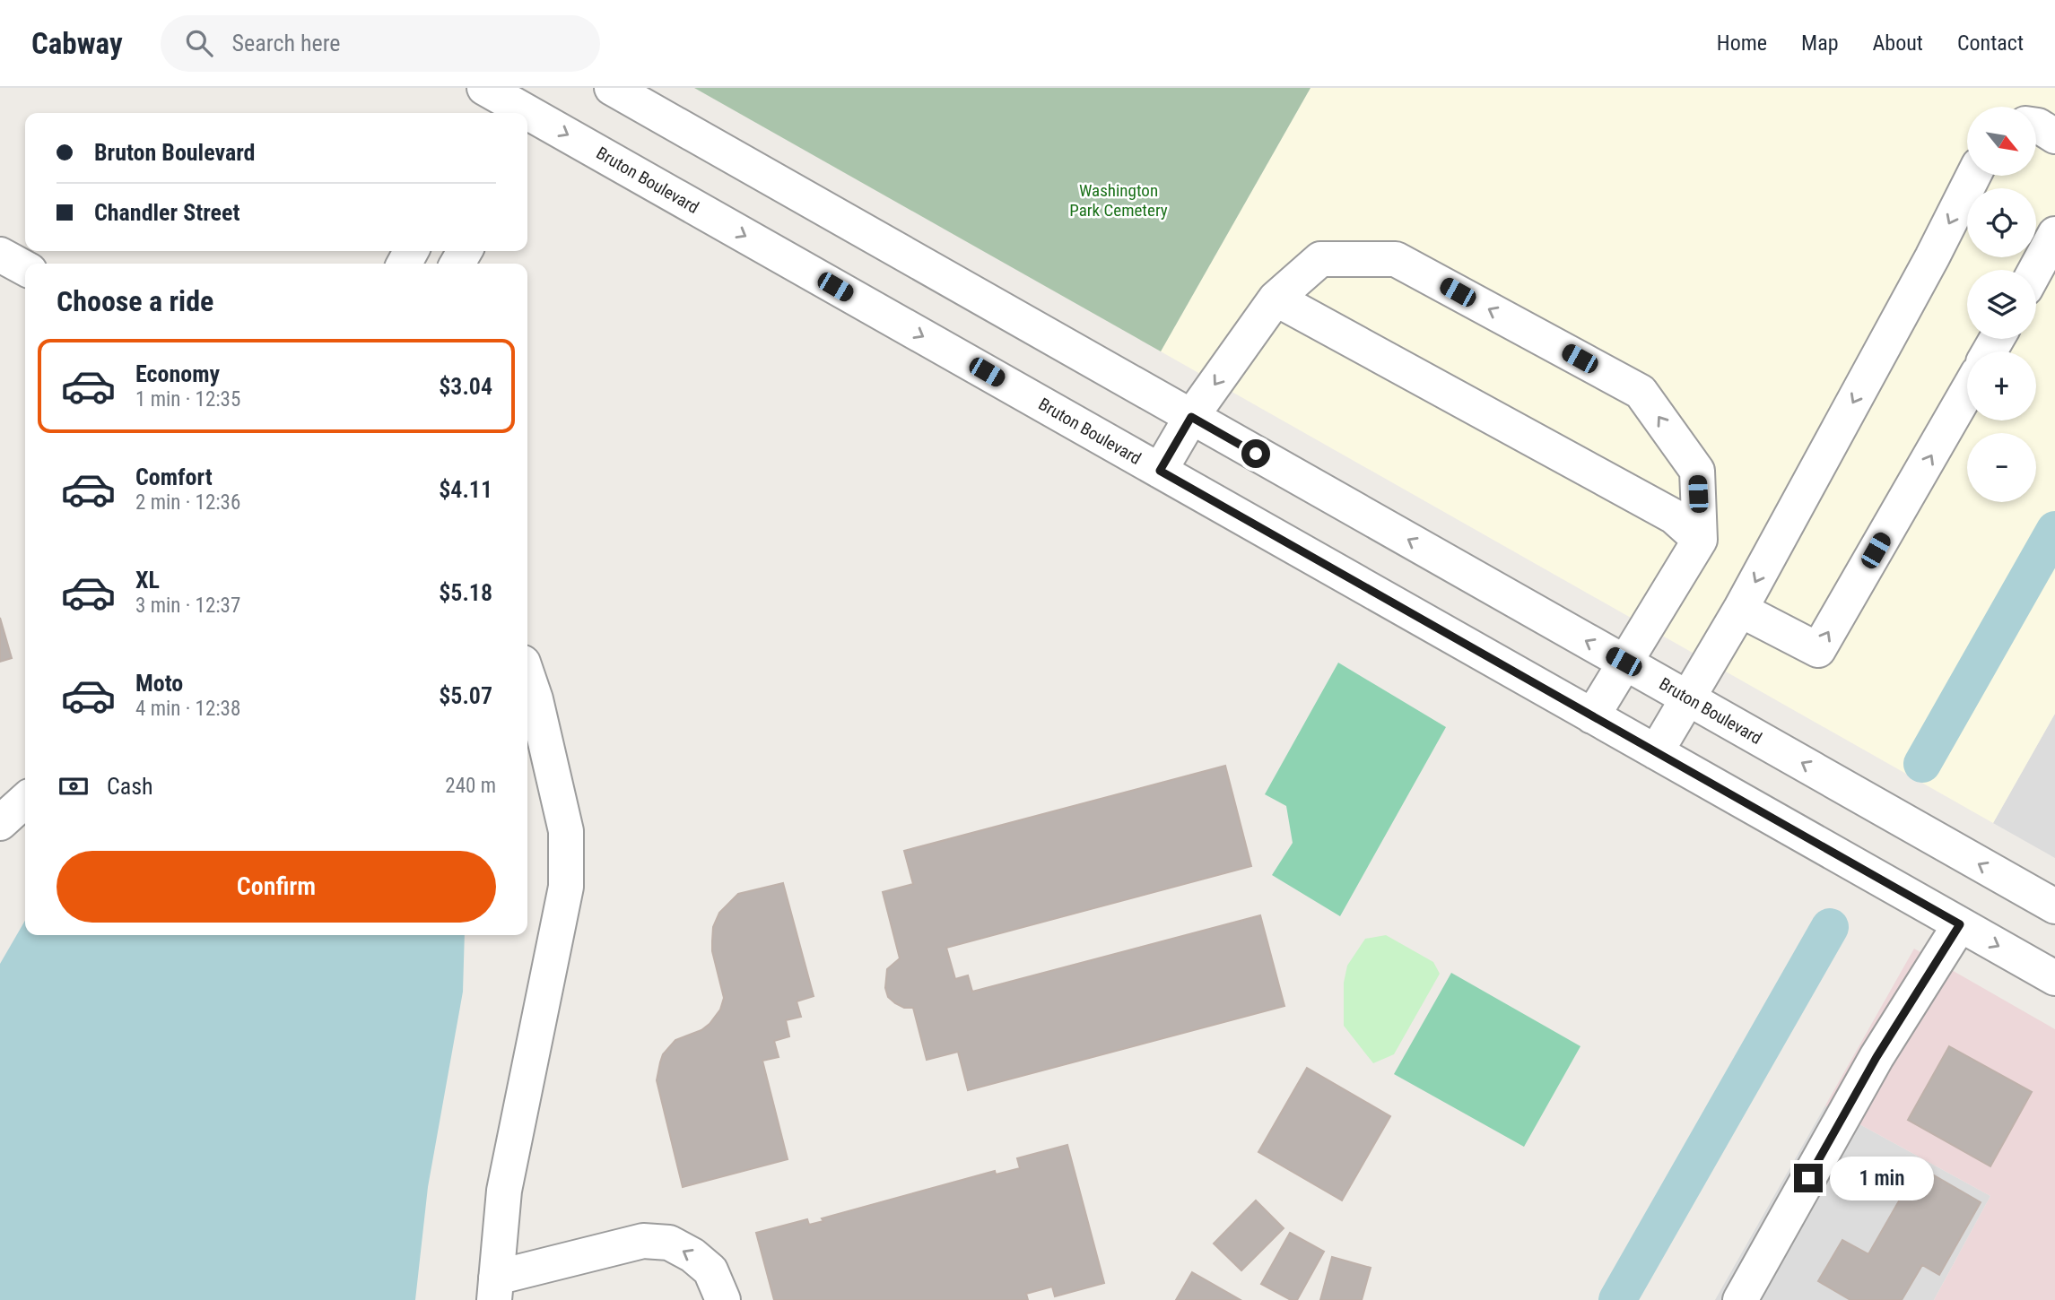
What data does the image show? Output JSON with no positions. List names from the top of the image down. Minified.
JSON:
{"streets":{"street":["Bruton Boulevard"]},"parks":["Washington Park Cemetery"],"north":"bottom right","page":{"header":"Cabway","search":"Search here","nav":["Home","Map","About","Contact"],"map_buttons":["+","−"],"banner":["Bruton Boulevard","Chandler Street"],"heading":"Choose a ride","list":[{"name":"Economy","note":"1 min · 12:35","value":"$3.04"},{"name":"Comfort","note":"2 min · 12:36","value":"$4.11"},{"name":"XL","note":"3 min · 12:37","value":"$5.18"},{"name":"Moto","note":"4 min · 12:38","value":"$5.07"}],"pay":["Cash","240 m"],"buttons":"Confirm","bubble":"1 min"}}
